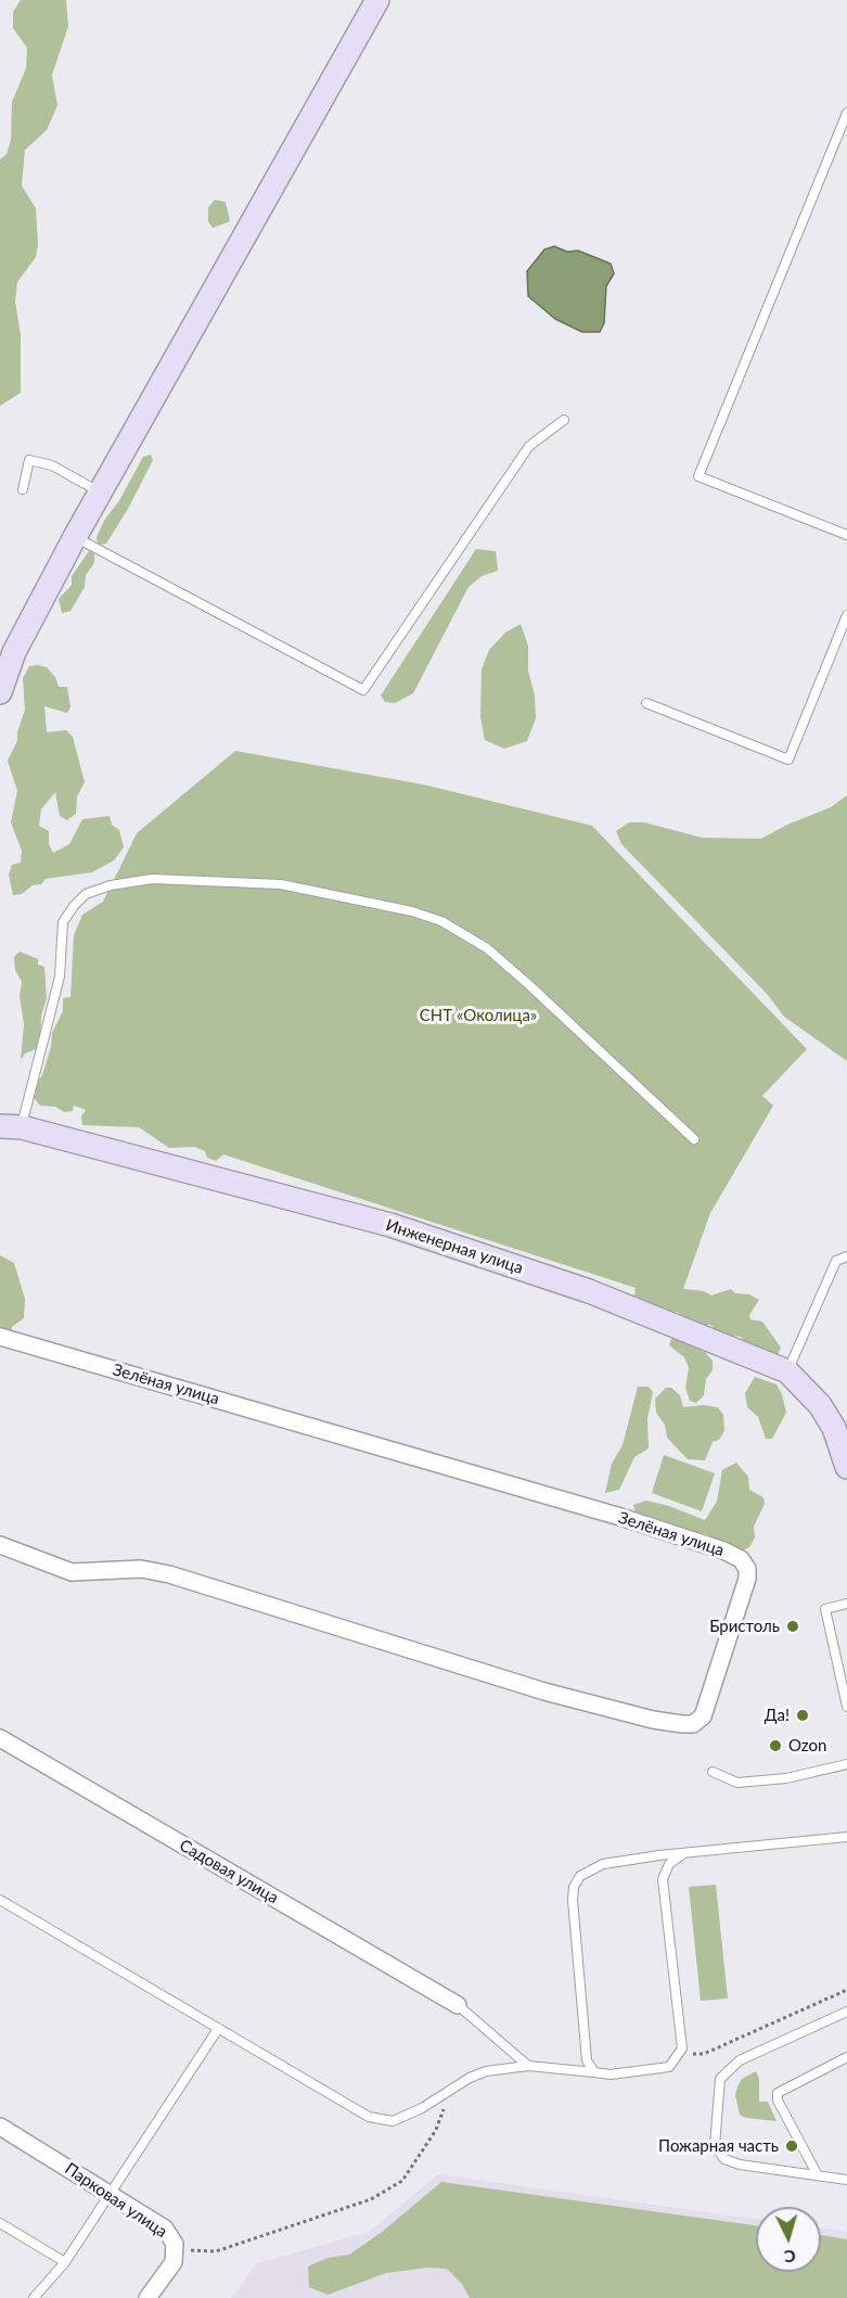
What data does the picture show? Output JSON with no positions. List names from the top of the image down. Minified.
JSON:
{"streets":{"street":["Инженерная улица","Зелёная улица","Садовая улица","Парковая улица"]},"parks":["СНТ «Околица»"],"places":["Бристоль","Да!","Ozon","Пожарная часть"],"north":"bottom"}
